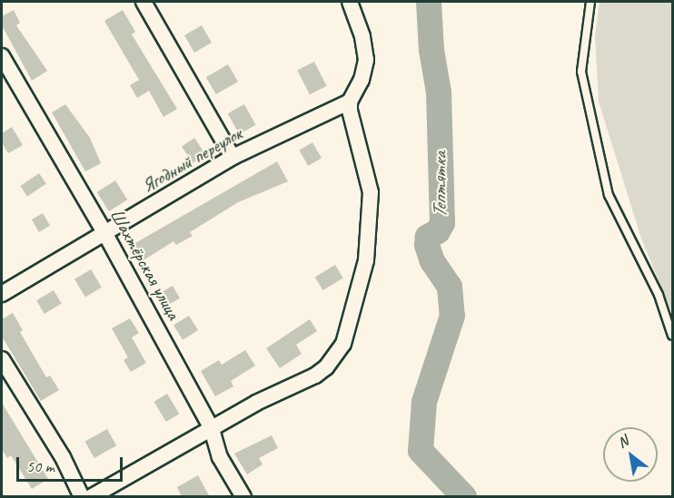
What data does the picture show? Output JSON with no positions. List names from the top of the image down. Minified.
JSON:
{"streets":{"street":["Ягодный переулок","Шахтёрская улица"]},"crossings":[["Ягодный переулок","Шахтёрская улица"]],"water":["Тептятка"],"scale_bar":"50 m","north":"top left"}
